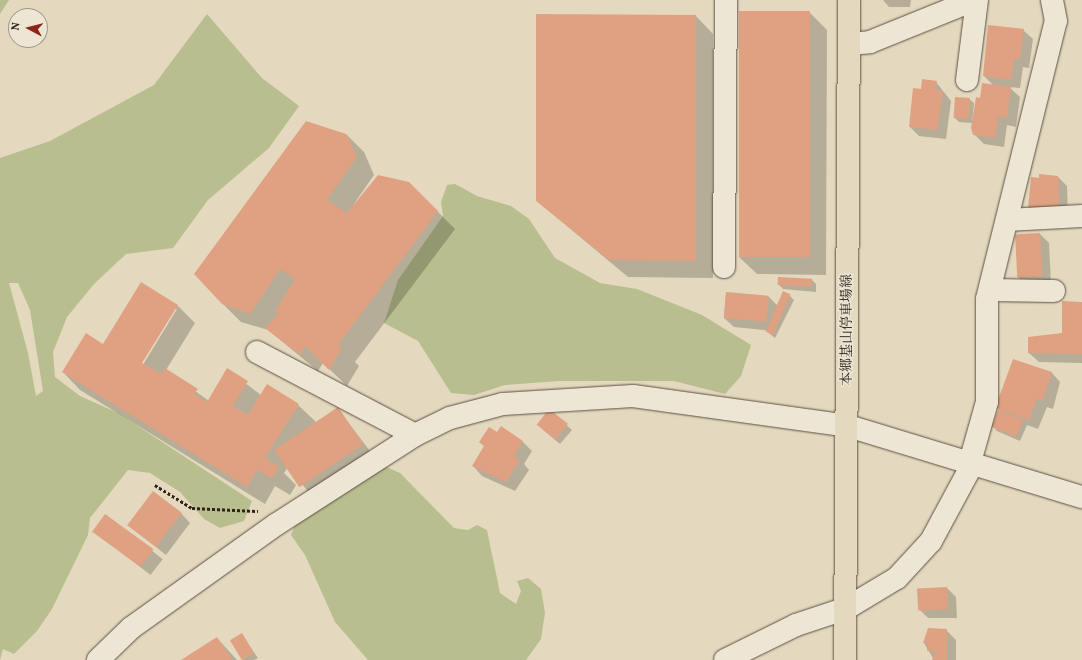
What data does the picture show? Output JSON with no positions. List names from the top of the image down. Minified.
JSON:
{"streets":{"main road":["本郷基山停車場線"]},"north":"left"}
